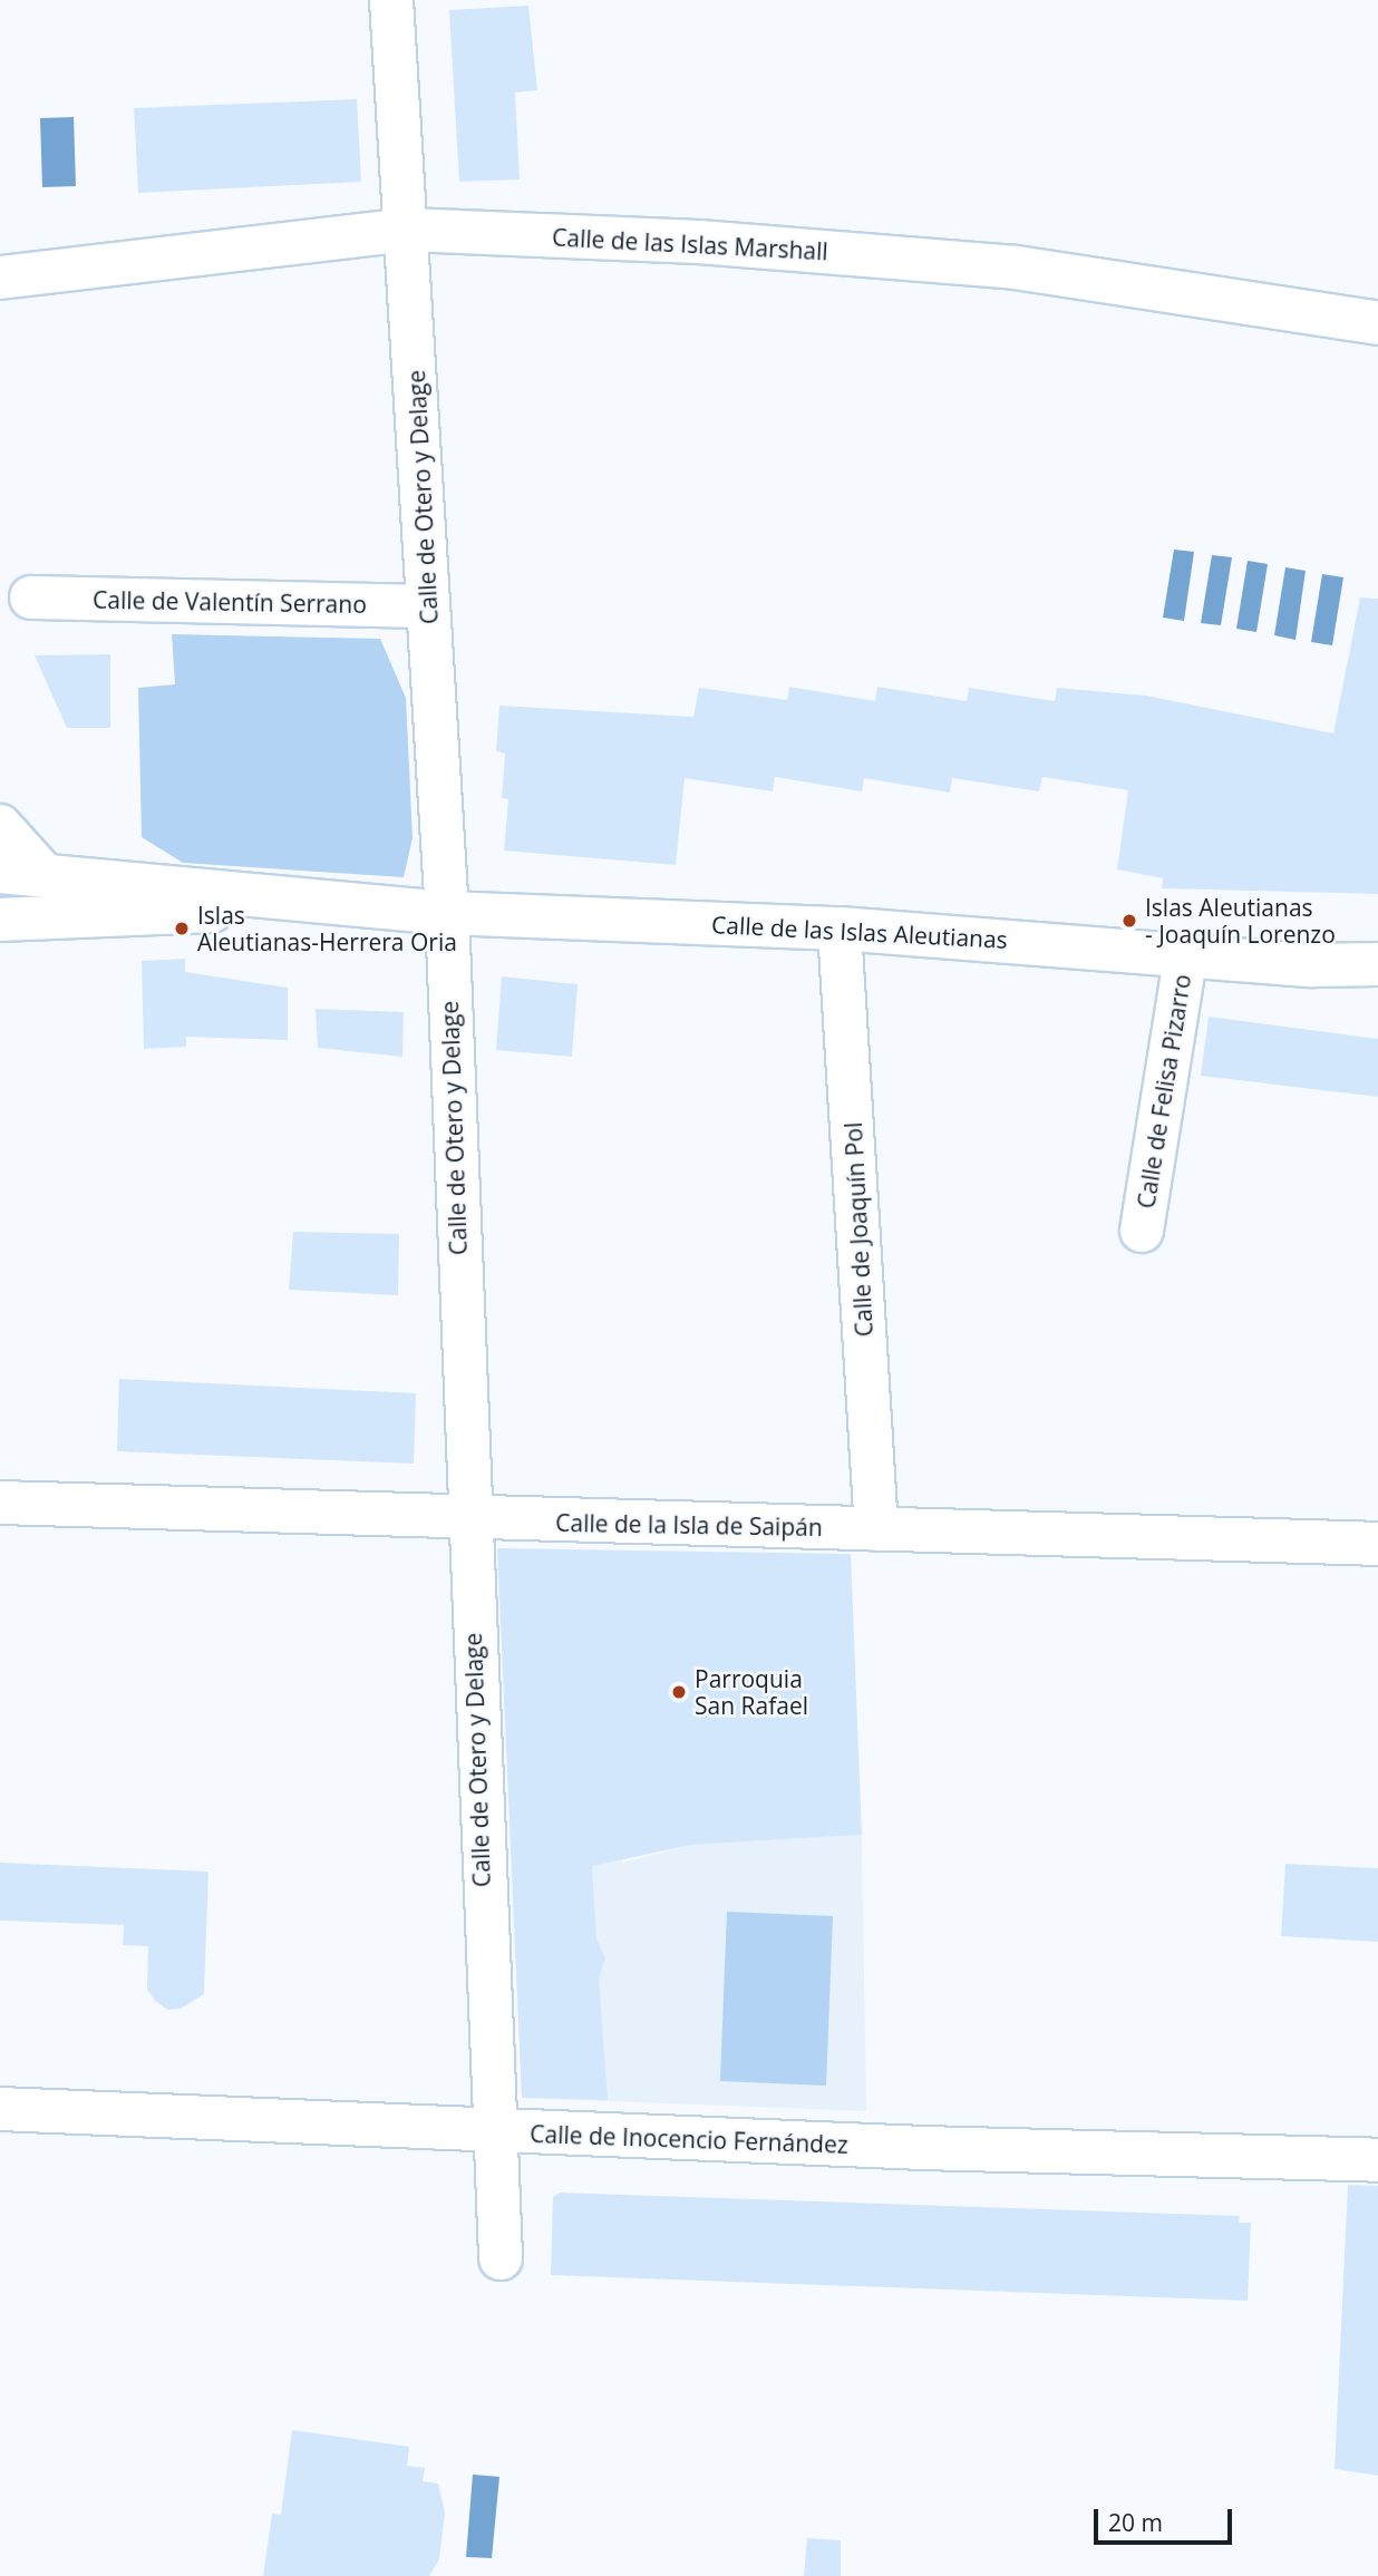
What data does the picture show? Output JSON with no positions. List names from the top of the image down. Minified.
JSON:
{"streets":{"street":["Calle de las Islas Marshall","Calle de Otero y Delage","Calle de Valentín Serrano","Calle de las Islas Aleutianas","Calle de Felisa Pizarro","Calle de Joaquín Pol","Calle de la Isla de Saipán","Calle de Inocencio Fernández"]},"crossings":[["Calle de las Islas Marshall","Calle de Otero y Delage"],["Calle de Otero y Delage","Calle de Valentín Serrano"],["Calle de Otero y Delage","Calle de las Islas Aleutianas"],["Calle de Otero y Delage","Calle de la Isla de Saipán"],["Calle de Otero y Delage","Calle de Inocencio Fernández"],["Calle de las Islas Aleutianas","Calle de Felisa Pizarro"],["Calle de las Islas Aleutianas","Calle de Joaquín Pol"],["Calle de Joaquín Pol","Calle de la Isla de Saipán"]],"places":["Islas Aleutianas - Joaquín Lorenzo","Islas Aleutianas-Herrera Oria","Parroquia San Rafael"],"scale_bar":"20 m"}
